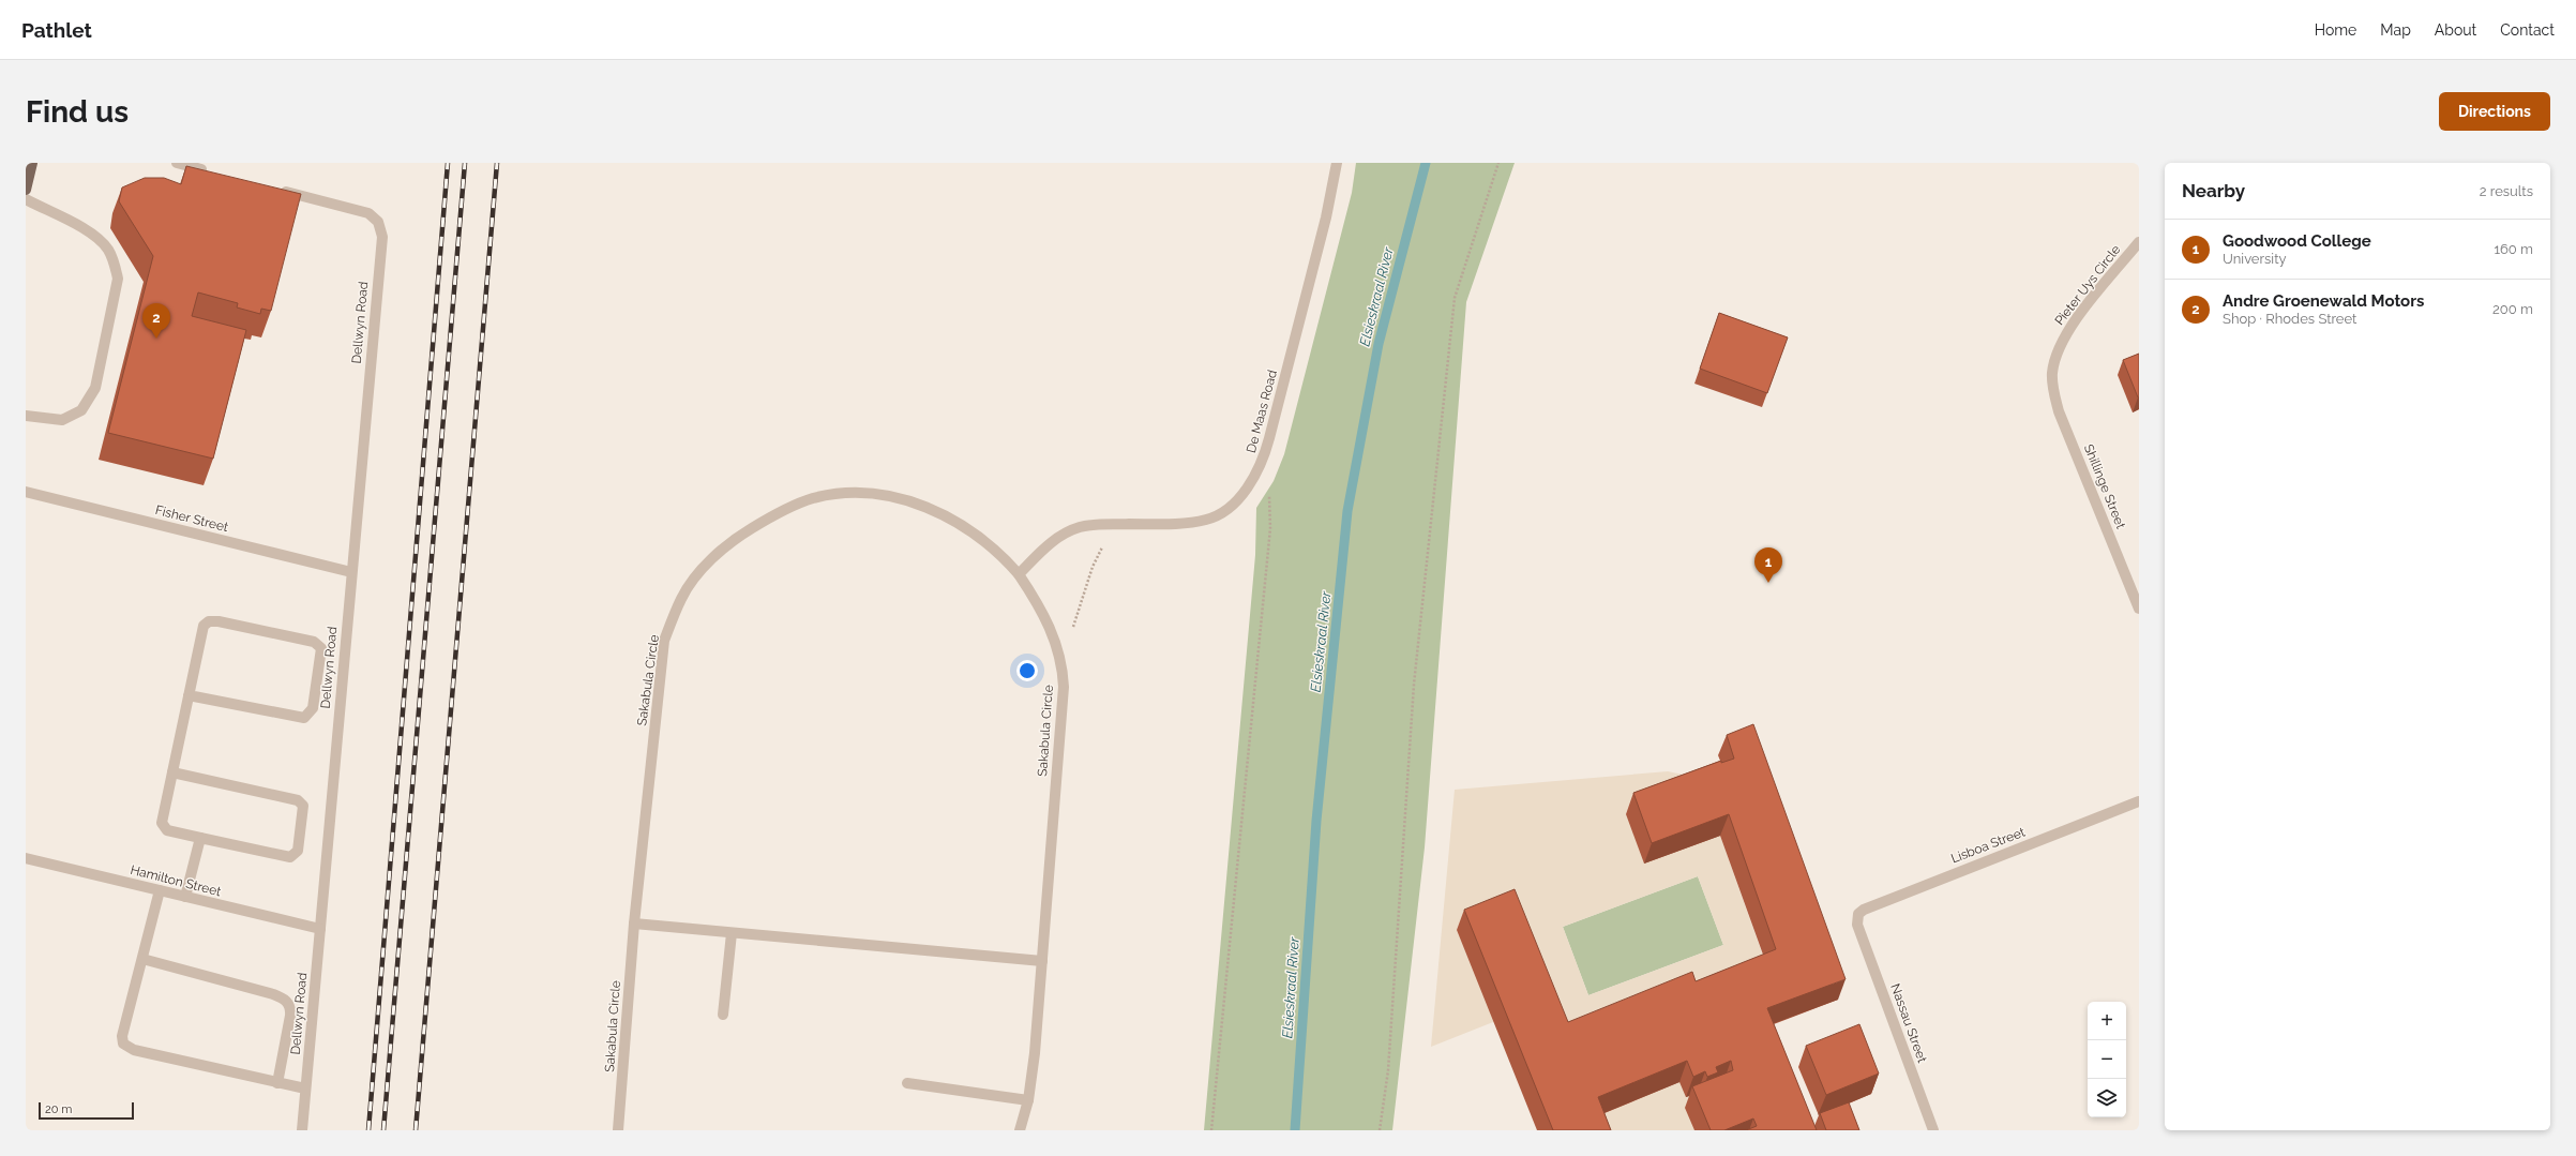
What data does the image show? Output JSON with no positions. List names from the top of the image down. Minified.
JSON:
{"streets":{"street":["Pieter Uys Circle","Dellwyn Road","De Maas Road","Shillinge Street","Fisher Street","Sakabula Circle","Lisboa Street","Hamilton Street","Nassau Street"]},"crossings":[["Pieter Uys Circle","Shillinge Street"],["Dellwyn Road","Fisher Street"],["Dellwyn Road","Hamilton Street"],["De Maas Road","Sakabula Circle"],["Lisboa Street","Nassau Street"]],"water":["Elsieskraal River"],"scale_bar":"20 m","page":{"header":"Pathlet","nav":["Home","Map","About","Contact"],"buttons":"Directions","title":"Find us","heading":["Nearby","2 results"],"list":[{"mark":"1","name":"Goodwood College","note":"University","value":"160 m"},{"mark":"2","name":"Andre Groenewald Motors","note":"Shop · Rhodes Street","value":"200 m"}],"pins":["2","1"],"map_buttons":["+","−"],"scale":"20 m"}}
